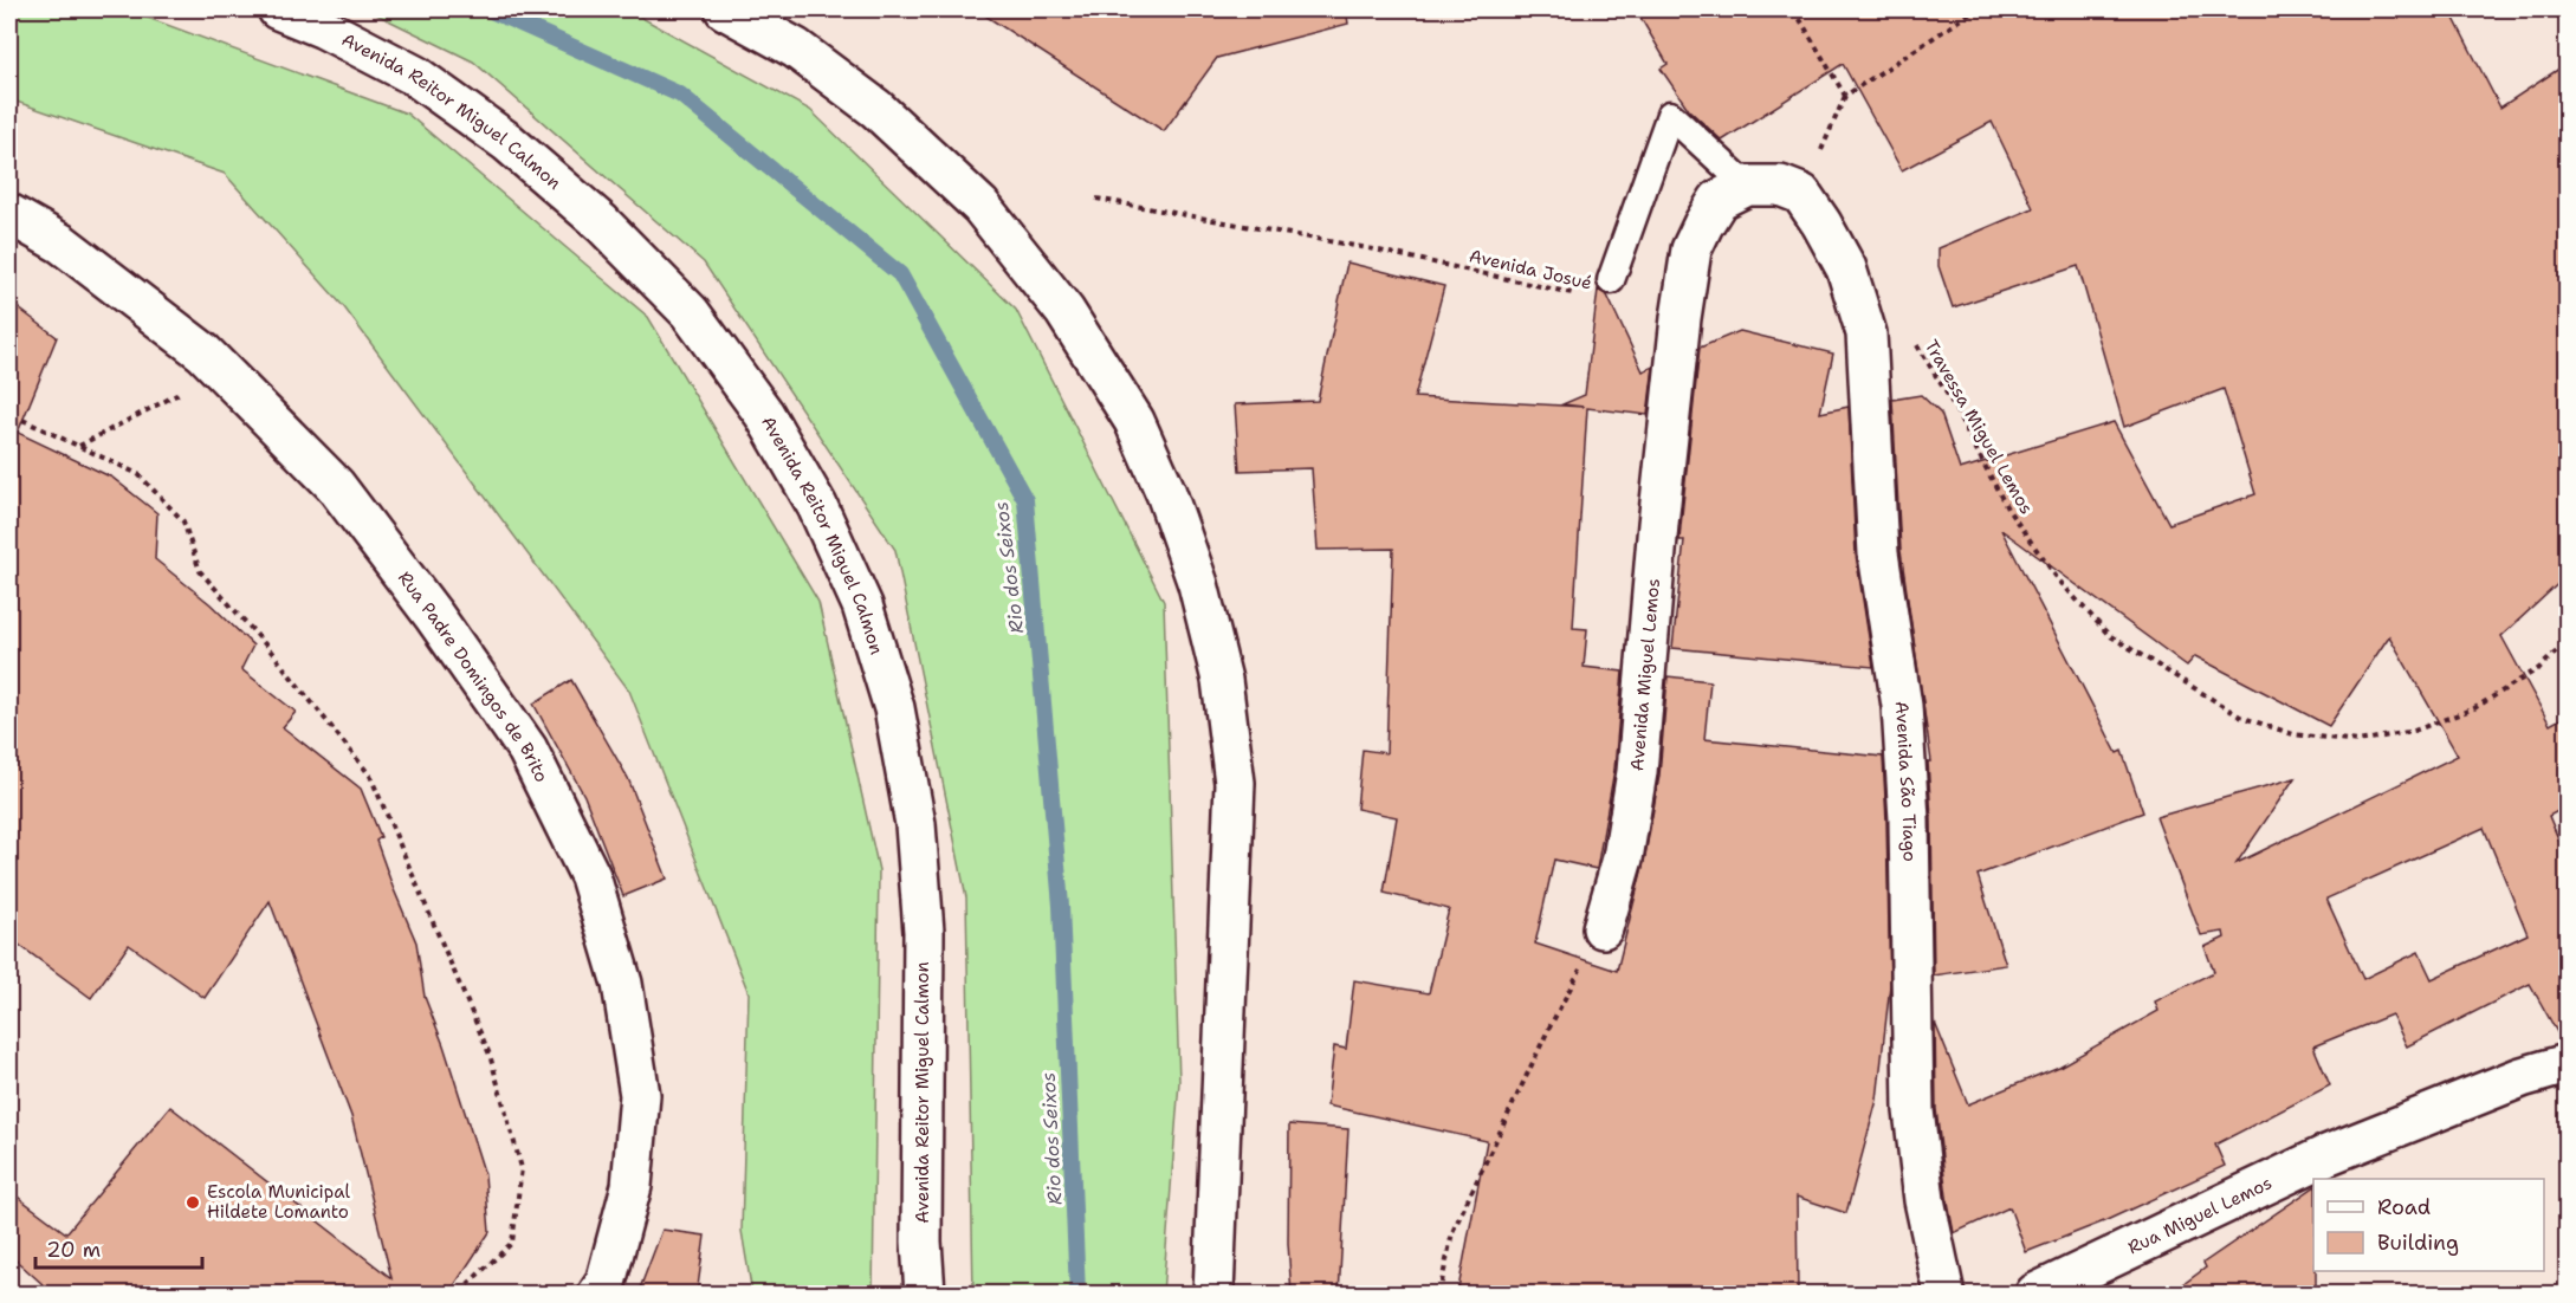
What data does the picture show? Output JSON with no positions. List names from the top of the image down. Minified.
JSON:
{"streets":{"main road":["Avenida Reitor Miguel Calmon","Avenida Miguel Lemos","Rua Padre Domingos de Brito","Avenida São Tiago","Rua Miguel Lemos"],"path":["Avenida Josué","Travessa Miguel Lemos"]},"water":["Rio dos Seixos"],"places":["Escola Municipal Hildete Lomanto"],"legend":["Road","Building"],"scale_bar":"20 m"}
